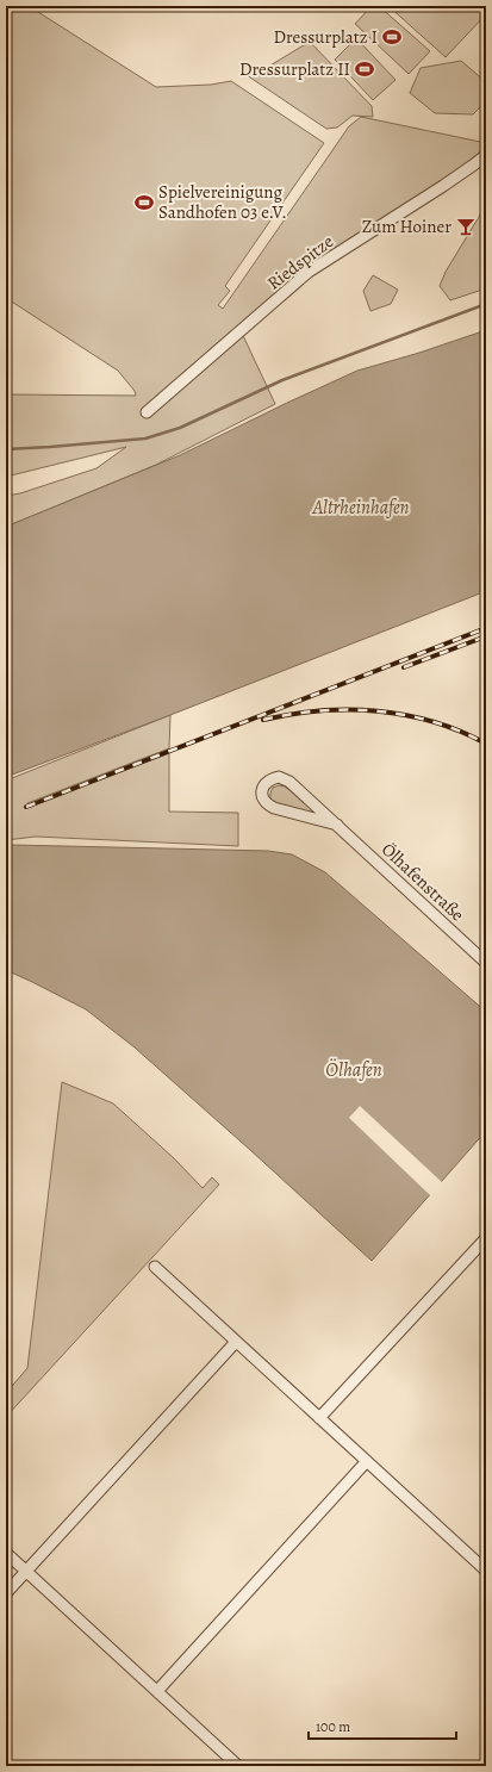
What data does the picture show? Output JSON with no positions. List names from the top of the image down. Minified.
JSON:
{"streets":{"street":["Riedspitze","Ölhafenstraße"]},"water":["Altrheinhafen","Ölhafen"],"places":{"sports":["Dressurplatz I","Dressurplatz II","Spielvereinigung Sandhofen 03 e.V."],"bar":["Zum Hoiner"]},"scale_bar":"100 m"}
